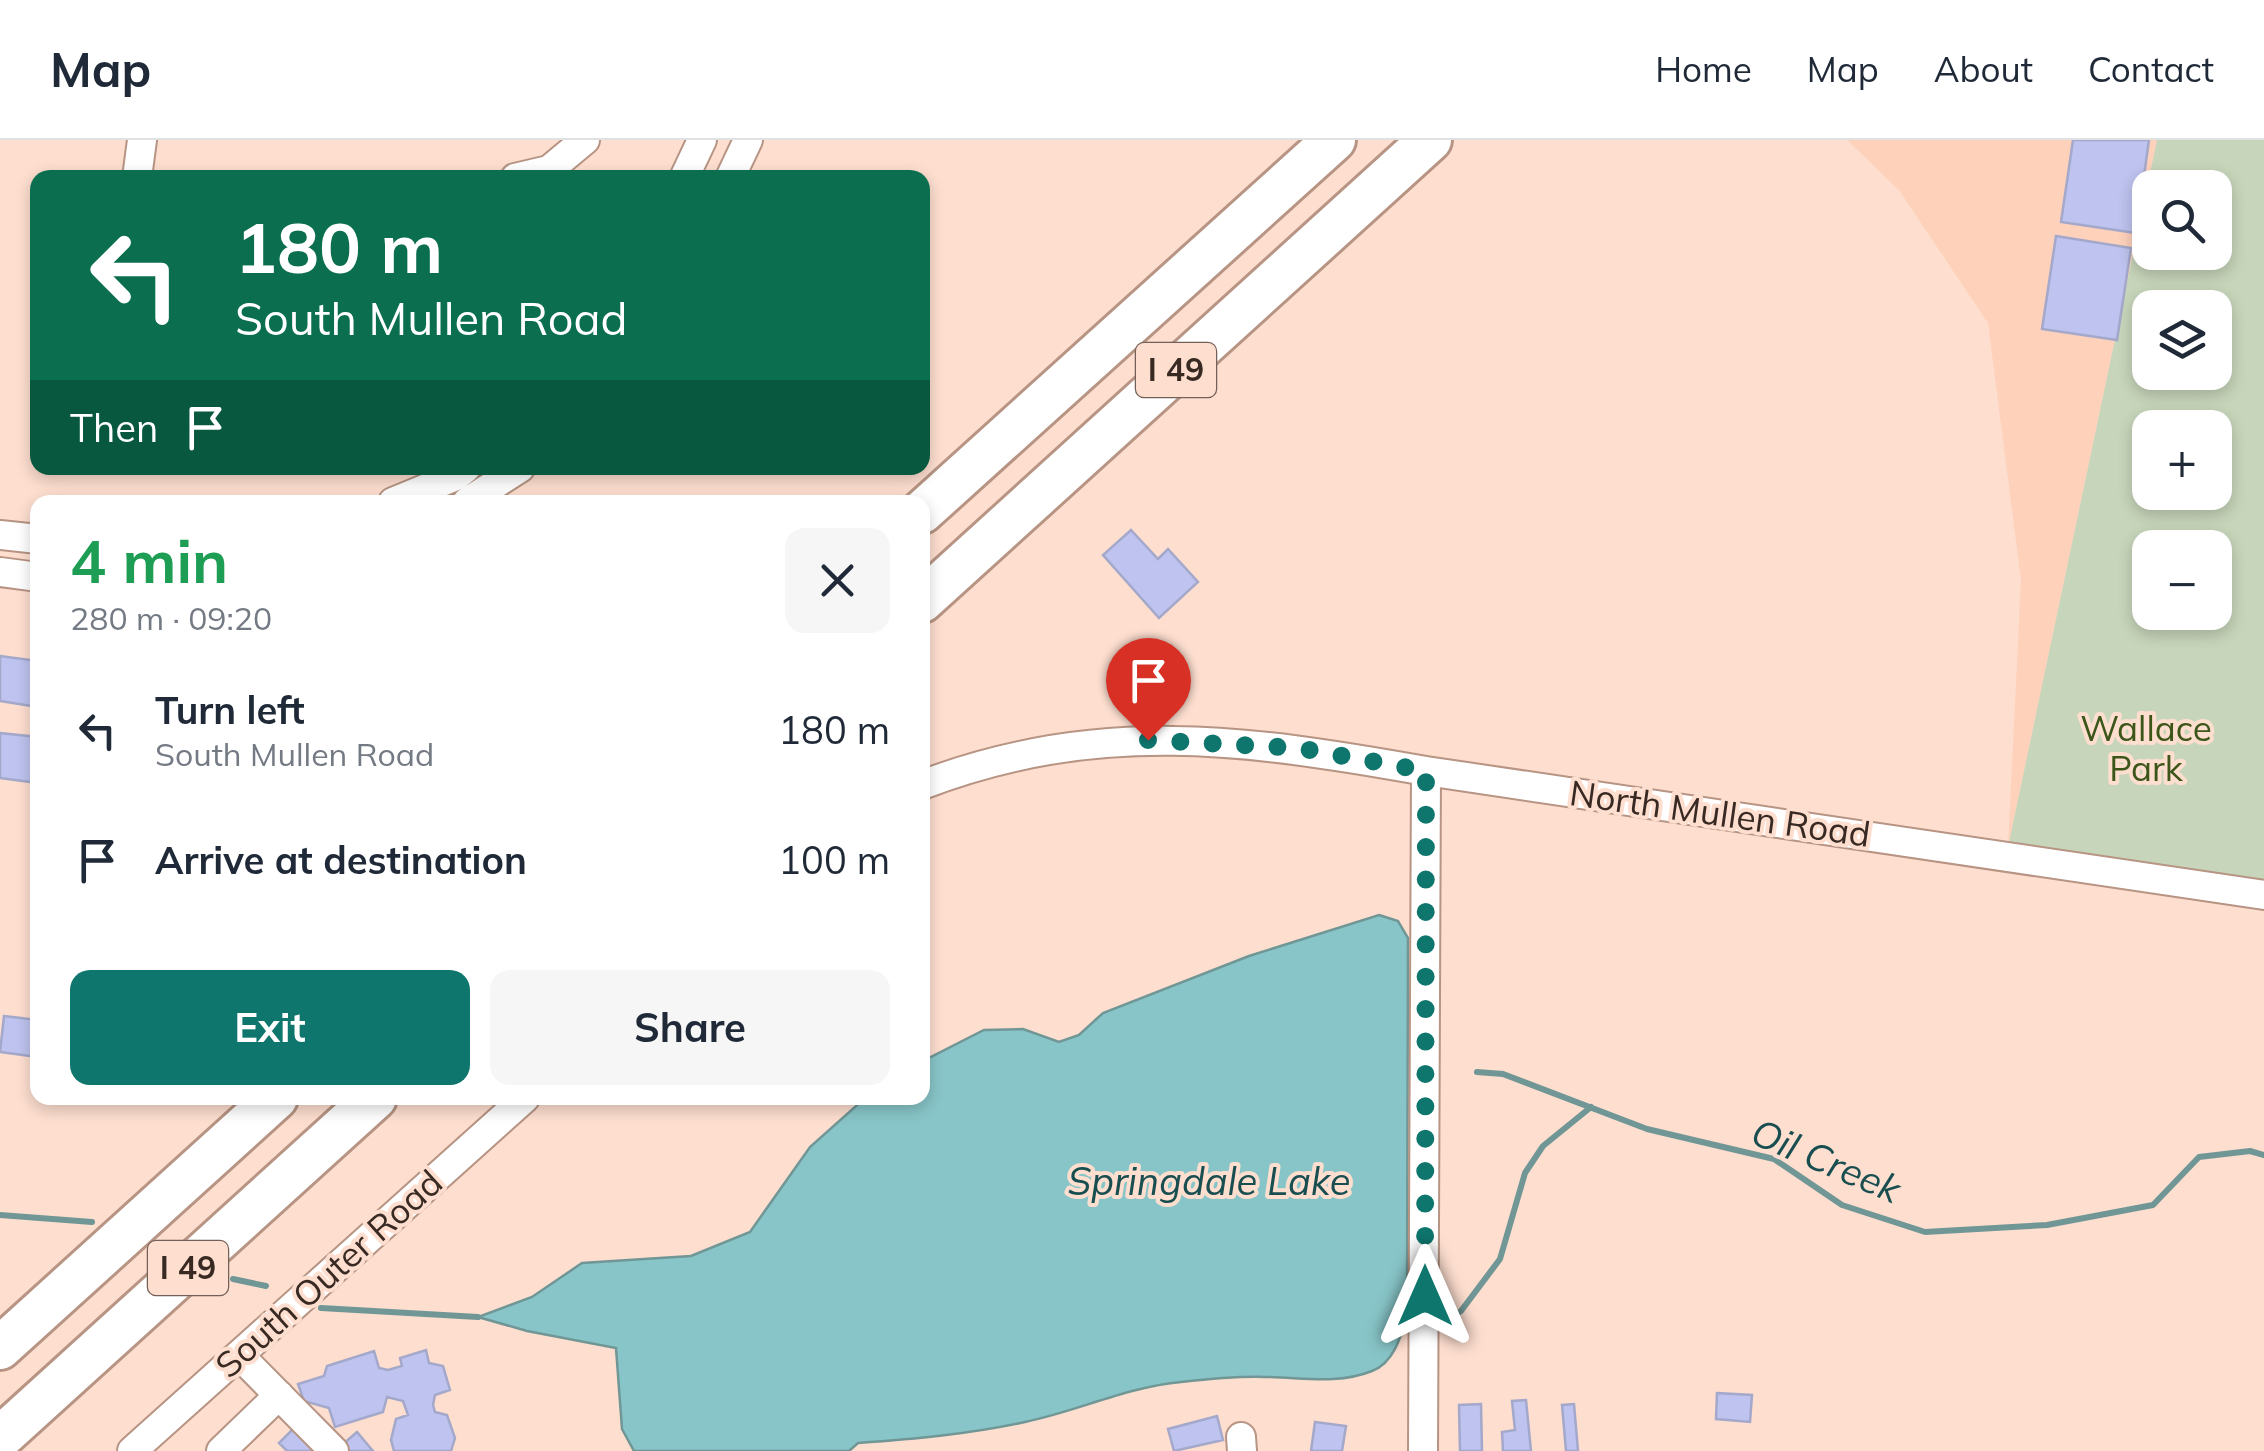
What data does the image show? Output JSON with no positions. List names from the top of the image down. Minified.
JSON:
{"streets":{"highway":["I 49"],"street":["North Mullen Road","South Outer Road"]},"water":["Oil Creek","Springdale Lake"],"parks":["Wallace Park"],"page":{"header":"Map","nav":["Home","Map","About","Contact"],"map_buttons":["+","−"],"turn":["180 m","South Mullen Road"],"then":"Then","heading":["4 min","280 m · 09:20"],"list":[{"name":"Turn left","note":"South Mullen Road","value":"180 m"},{"name":"Arrive at destination","value":"100 m"}],"buttons":["Exit","Share"]}}
